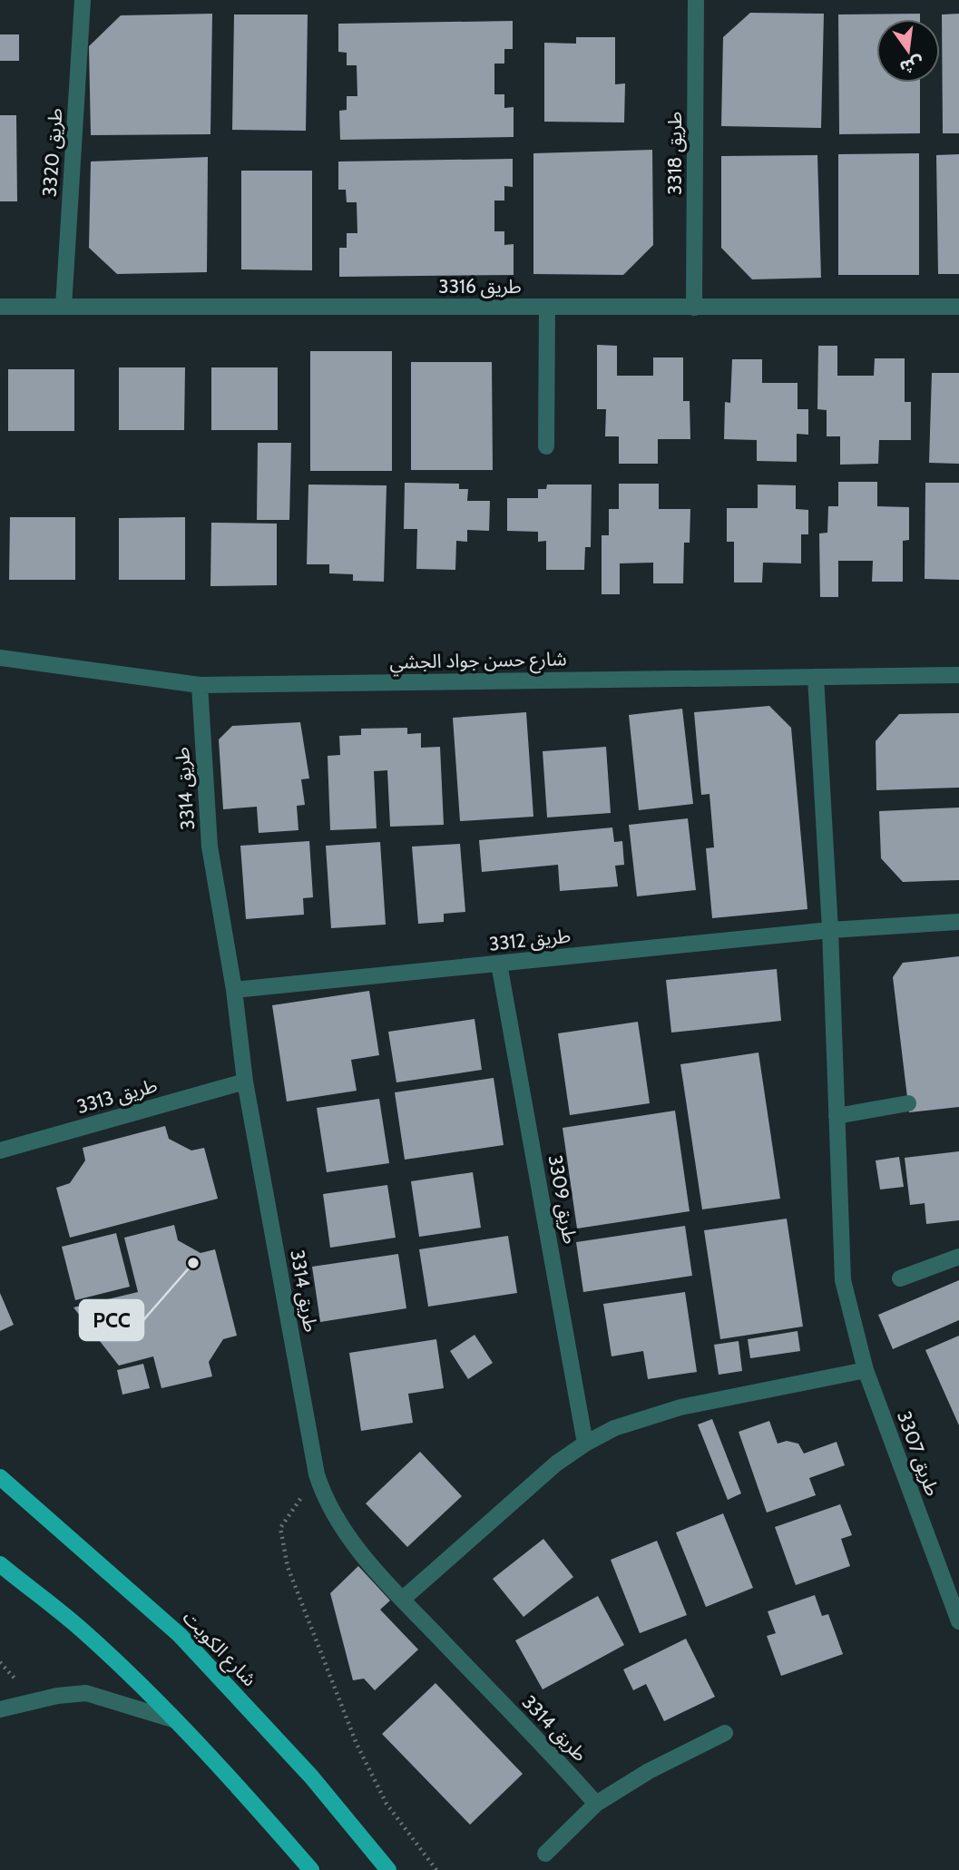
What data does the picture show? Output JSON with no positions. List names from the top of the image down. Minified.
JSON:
{"streets":{"main road":["شارع الكويت"],"street":["طريق 3320","طريق 3318","طريق 3316","شارع حسن جواد الجشي","طريق 3314","طريق 3312","طريق 3313","طريق 3309","طريق 3307"]},"crossings":[["طريق 3320","طريق 3316"],["طريق 3318","طريق 3316"],["شارع حسن جواد الجشي","طريق 3314"],["طريق 3314","طريق 3312"],["طريق 3314","طريق 3313"],["طريق 3312","طريق 3309"]],"places":["PCC"],"north":"bottom"}
